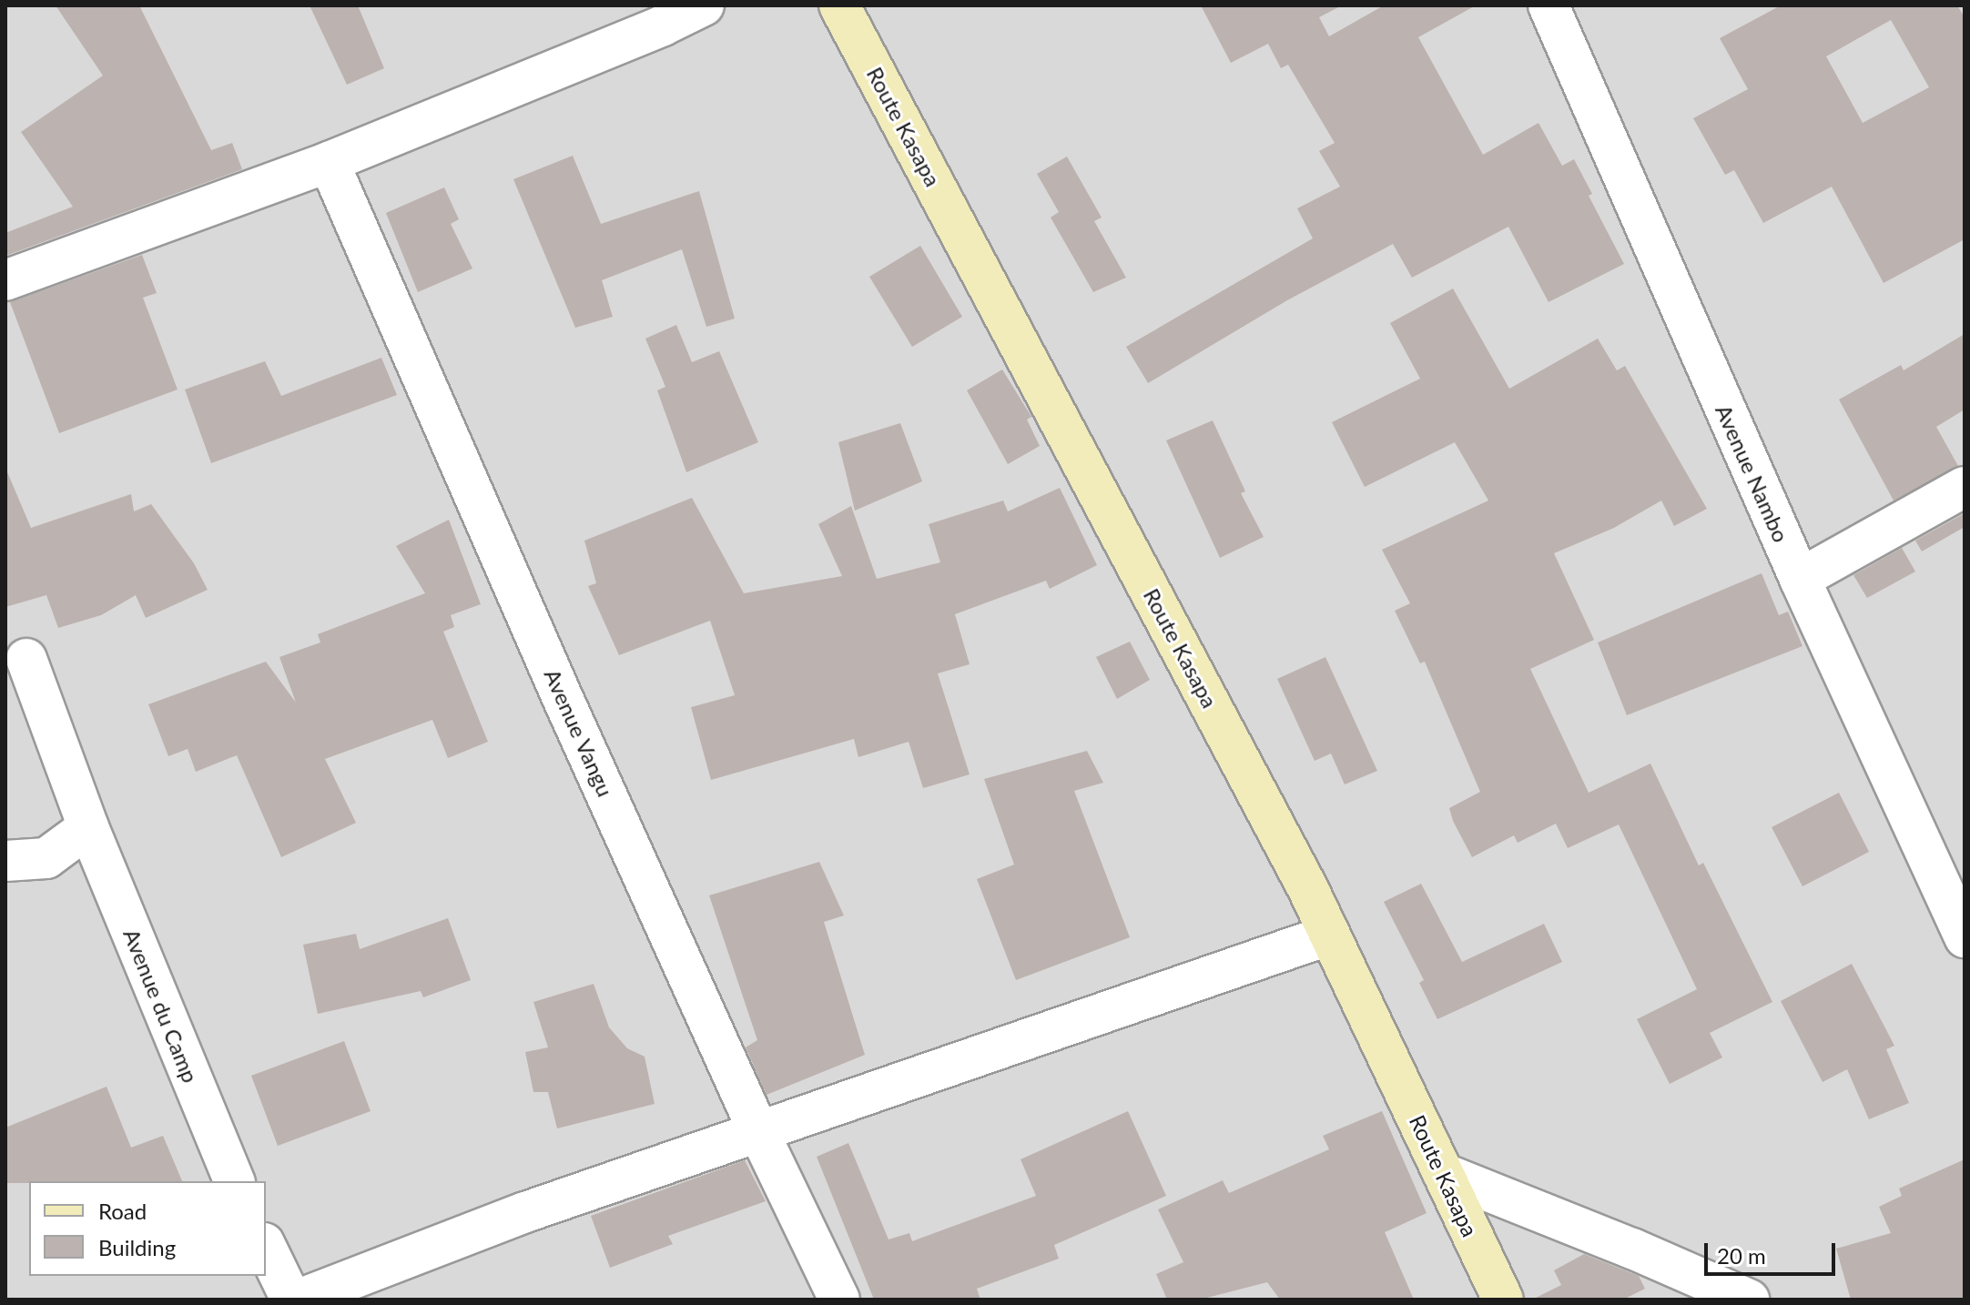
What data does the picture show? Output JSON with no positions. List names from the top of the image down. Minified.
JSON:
{"streets":{"main road":["Route Kasapa"],"street":["Avenue Nambo","Avenue Vangu","Avenue du Camp"]},"legend":["Road","Building"],"scale_bar":"20 m"}
